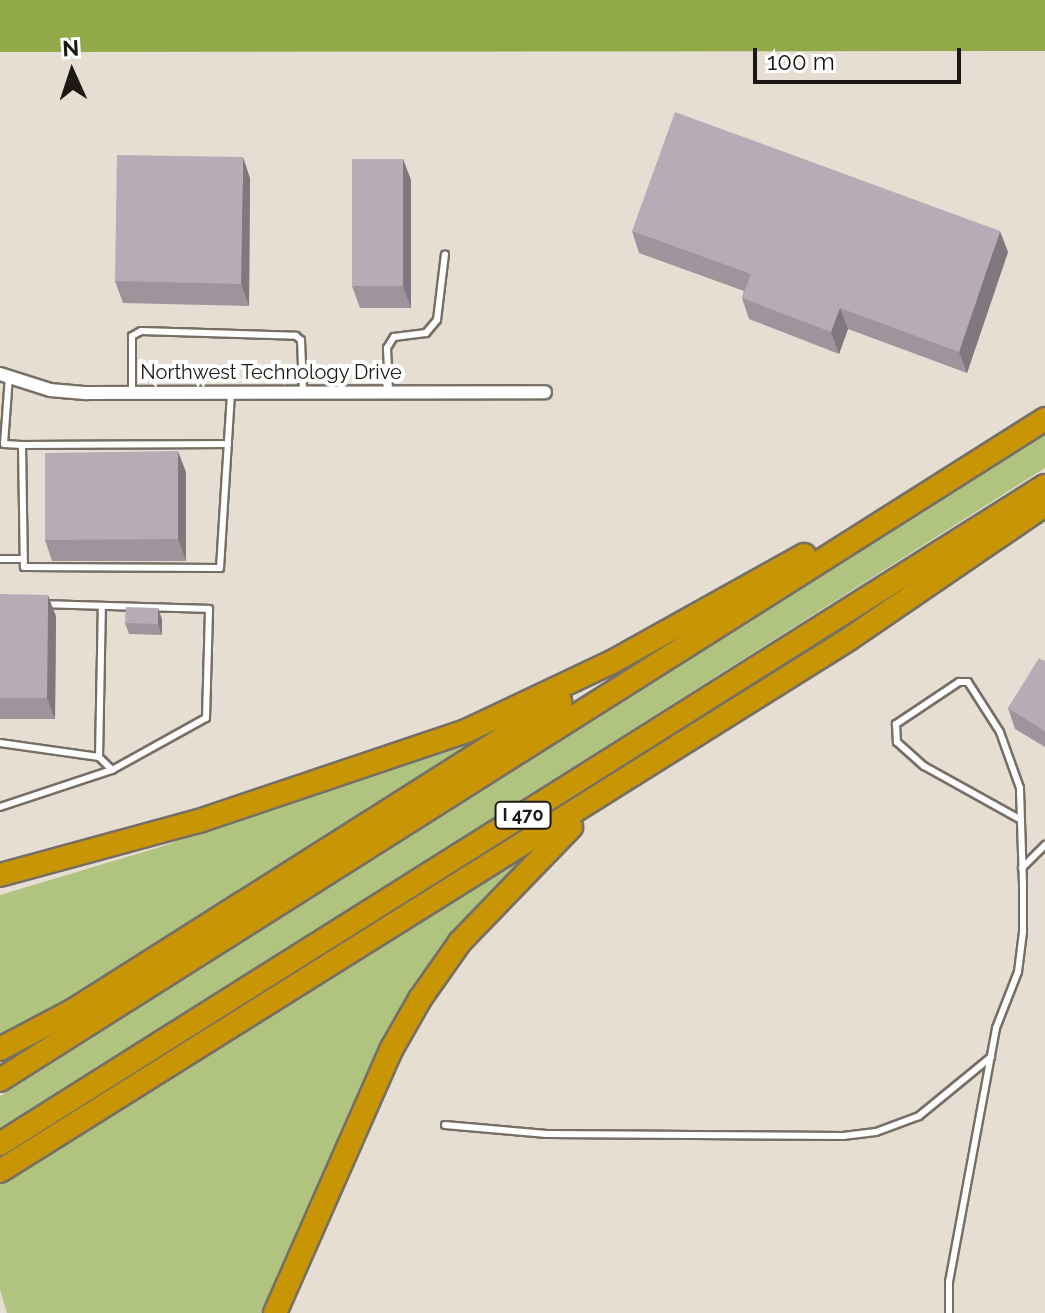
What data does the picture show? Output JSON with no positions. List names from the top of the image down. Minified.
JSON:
{"streets":{"highway":["I 470"],"street":["Northwest Technology Drive"]},"scale_bar":"100 m","north":"top"}
